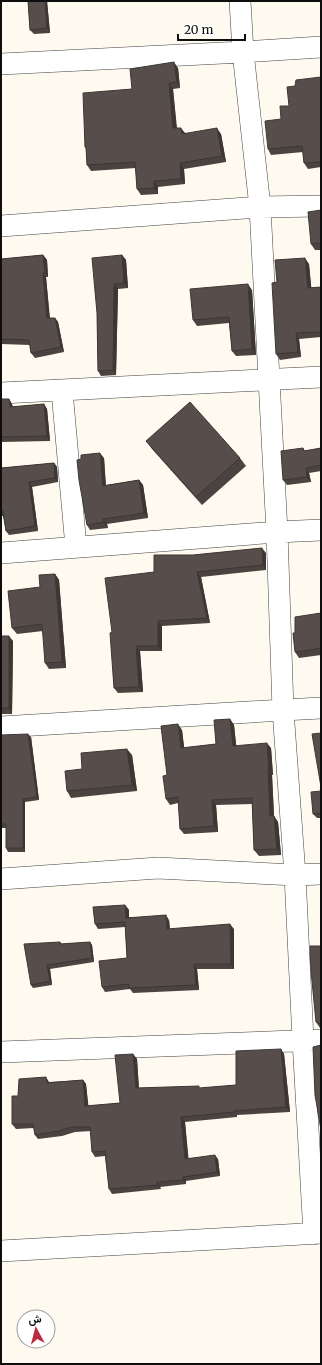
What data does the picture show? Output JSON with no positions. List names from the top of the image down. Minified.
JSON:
{"scale_bar":"20 m","north":"top"}
